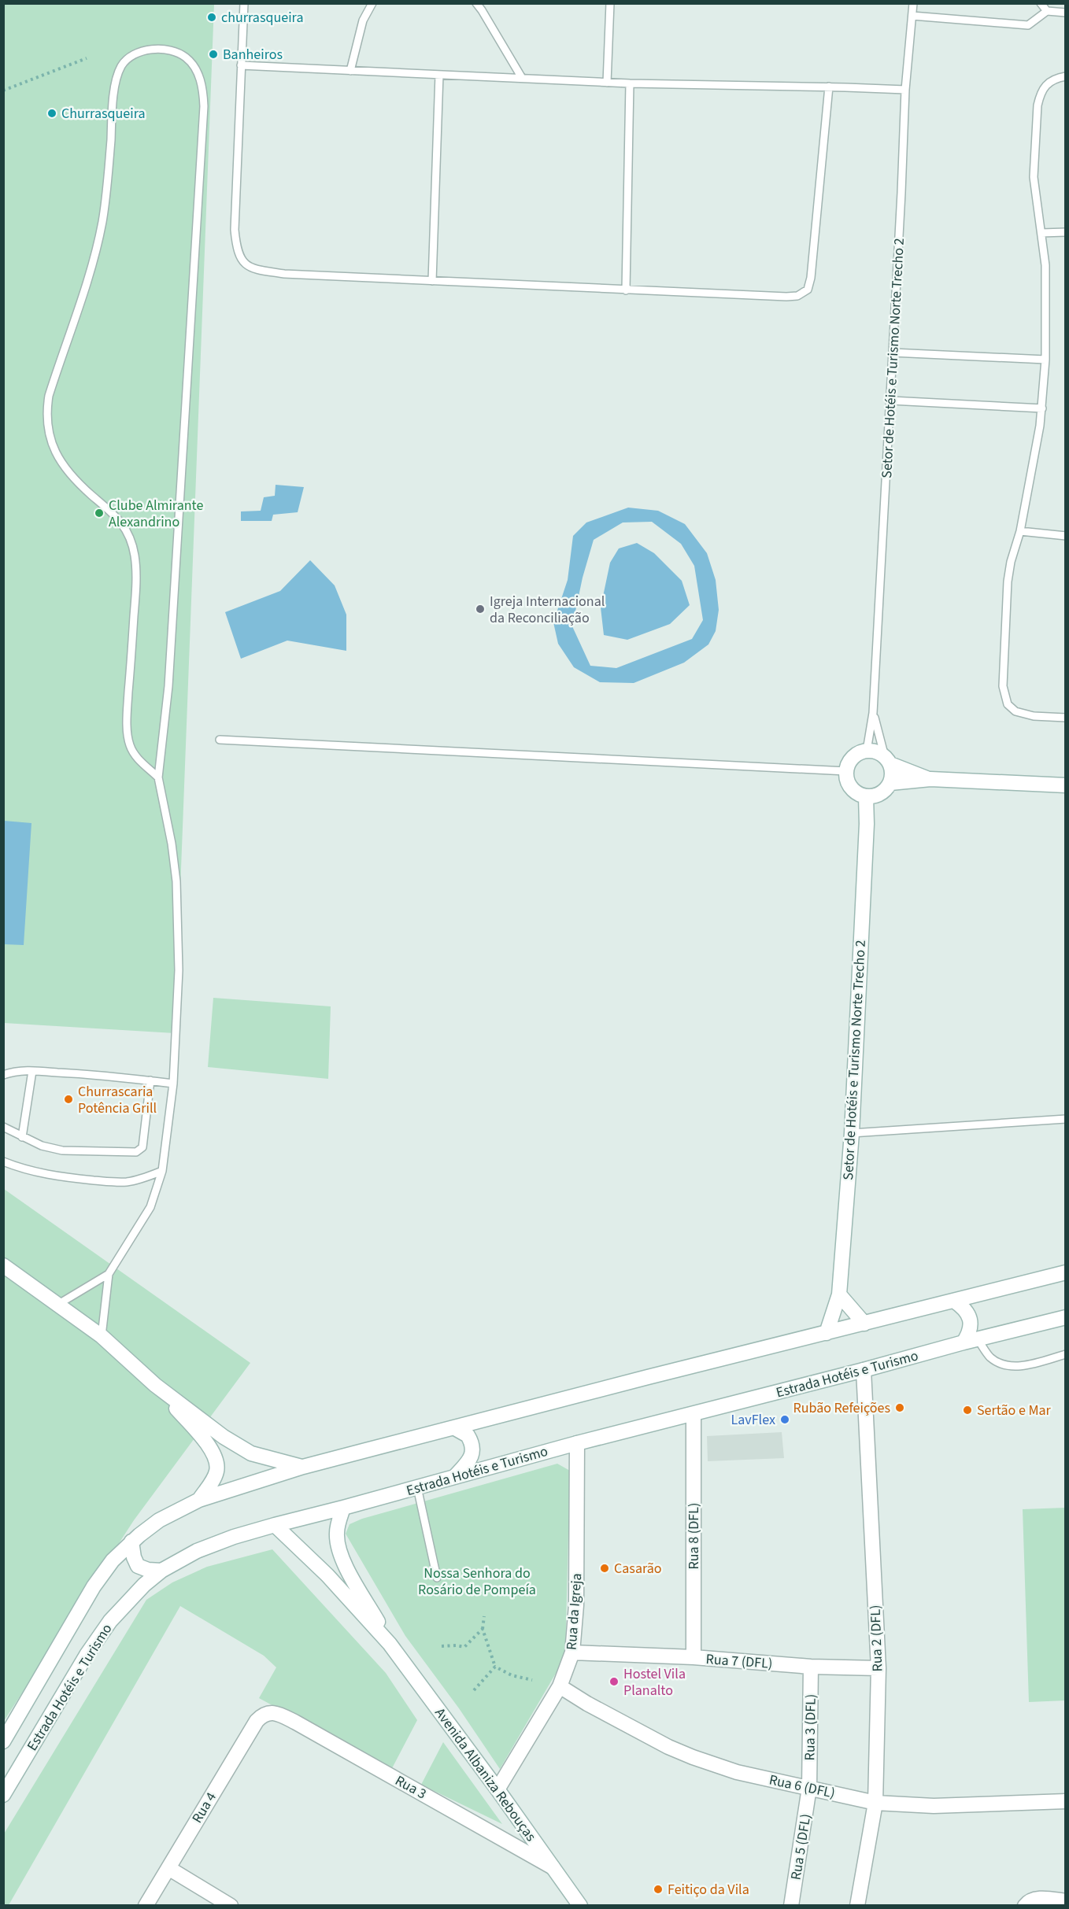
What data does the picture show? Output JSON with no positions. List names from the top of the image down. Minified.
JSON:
{"streets":{"street":["Setor de Hotéis e Turismo Norte Trecho 2","Estrada Hotéis e Turismo","Rua 8 (DFL)","Rua da Igreja","Rua 2 (DFL)","Rua 7 (DFL)","Rua 3 (DFL)","Avenida Albaniza Rebouças","Rua 6 (DFL)","Rua 3","Rua 4","Rua 5 (DFL)"]},"crossings":[["Setor de Hotéis e Turismo Norte Trecho 2","Estrada Hotéis e Turismo"],["Estrada Hotéis e Turismo","Rua 8 (DFL)"],["Estrada Hotéis e Turismo","Rua da Igreja"],["Estrada Hotéis e Turismo","Rua 2 (DFL)"],["Estrada Hotéis e Turismo","Avenida Albaniza Rebouças"],["Rua 8 (DFL)","Rua 7 (DFL)"],["Rua da Igreja","Rua 7 (DFL)"],["Rua da Igreja","Avenida Albaniza Rebouças"],["Rua da Igreja","Rua 6 (DFL)"],["Rua 2 (DFL)","Rua 7 (DFL)"],["Rua 2 (DFL)","Rua 6 (DFL)"],["Rua 7 (DFL)","Rua 3 (DFL)"],["Rua 3 (DFL)","Rua 6 (DFL)"],["Rua 3 (DFL)","Rua 5 (DFL)"],["Avenida Albaniza Rebouças","Rua 3"],["Rua 6 (DFL)","Rua 5 (DFL)"],["Rua 3","Rua 4"]],"parks":["Nossa Senhora do Rosário de Pompeía"],"places":["churrasqueira","Banheiros","Churrasqueira","Clube Almirante Alexandrino","Igreja Internacional da Reconciliação","Churrascaria Potência Grill","Rubão Refeições","Sertão e Mar","LavFlex","Casarão","Hostel Vila Planalto","Feitiço da Vila"]}
